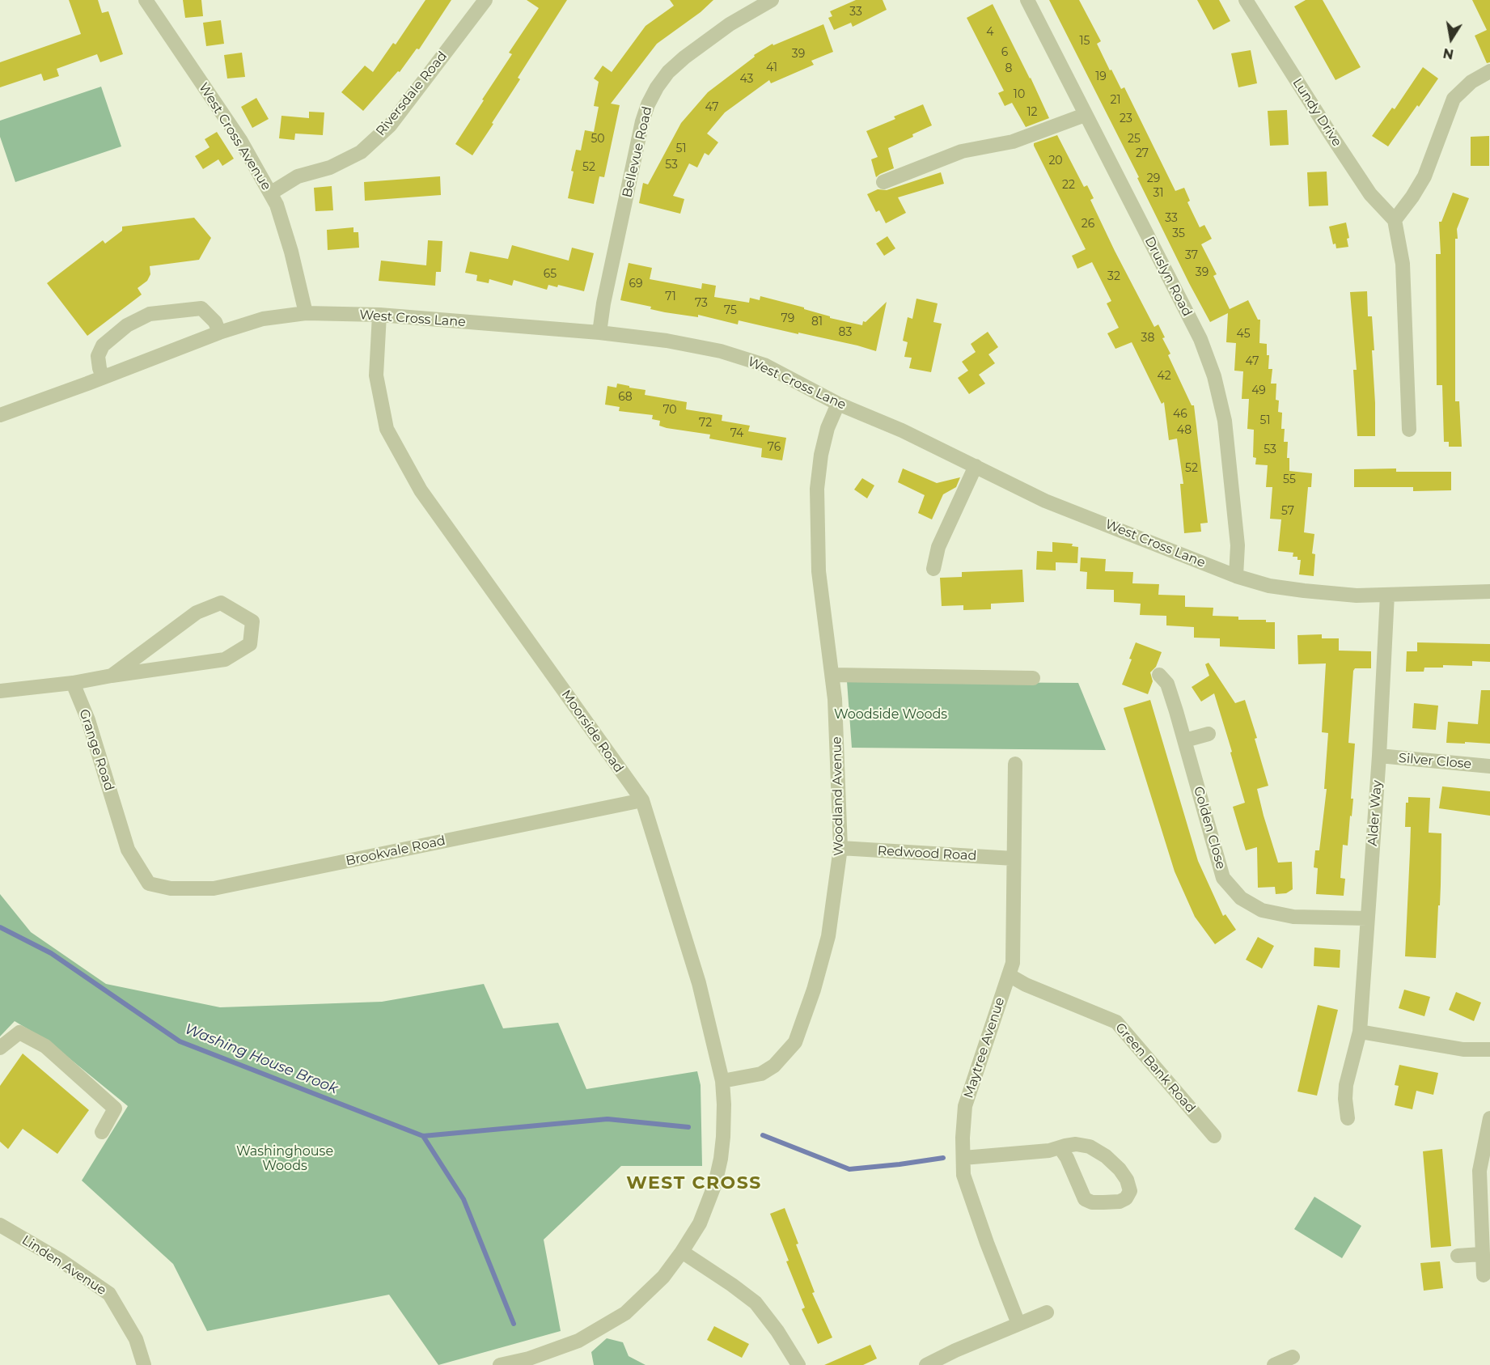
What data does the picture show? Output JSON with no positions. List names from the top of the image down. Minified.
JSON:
{"streets":{"street":["Riversdale Road","Lundy Drive","West Cross Avenue","Bellevue Road","Druslyn Road","West Cross Lane","Moorside Road","Grange Road","Silver Close","Woodland Avenue","Alder Way","Golden Close","Brookvale Road","Redwood Road","Maytree Avenue","Green Bank Road","Linden Avenue"]},"crossings":[["Riversdale Road","West Cross Avenue"],["West Cross Avenue","West Cross Lane"],["Bellevue Road","West Cross Lane"],["Druslyn Road","West Cross Lane"],["West Cross Lane","Moorside Road"],["West Cross Lane","Woodland Avenue"],["West Cross Lane","Alder Way"],["Moorside Road","Woodland Avenue"],["Moorside Road","Brookvale Road"],["Grange Road","Brookvale Road"],["Silver Close","Alder Way"],["Woodland Avenue","Redwood Road"],["Alder Way","Golden Close"],["Redwood Road","Maytree Avenue"],["Maytree Avenue","Green Bank Road"]],"districts":["WEST CROSS"],"water":["Washing House Brook"],"parks":["Woodside Woods","Washinghouse Woods"],"house_numbers":["33","4","15","6","39","41","8","19","43","10","21","47","12","23","50","25","51","27","20","53","52","29","22","31","33","26","35","37","39","65","32","69","71","73","75","79","81","83","45","38","47","42","49","68","70","46","51","72","48","74","76","53","52","55","57"],"north":"bottom"}
